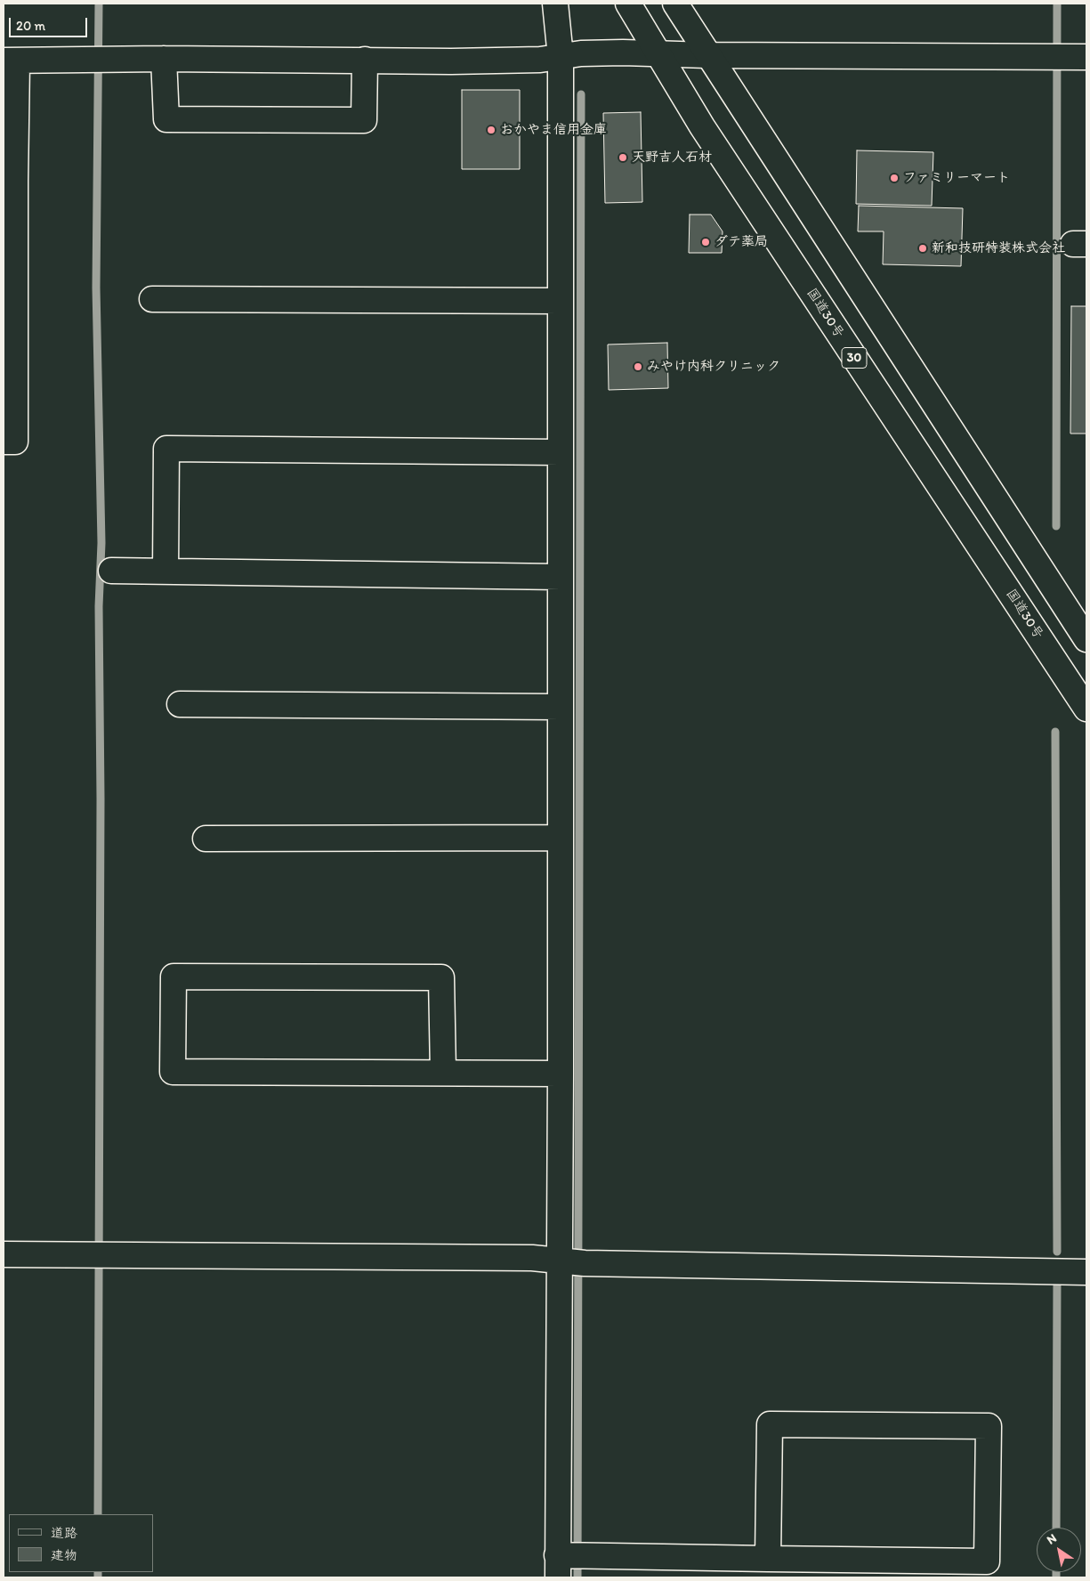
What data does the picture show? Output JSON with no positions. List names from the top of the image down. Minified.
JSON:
{"streets":{"main road":["国道30号","30"]},"places":["おかやま信用金庫","天野吉人石材","ファミリーマート","ダテ薬局","新和技研特装株式会社","みやけ内科クリニック"],"legend":["道路","建物"],"scale_bar":"20 m","north":"top left"}
